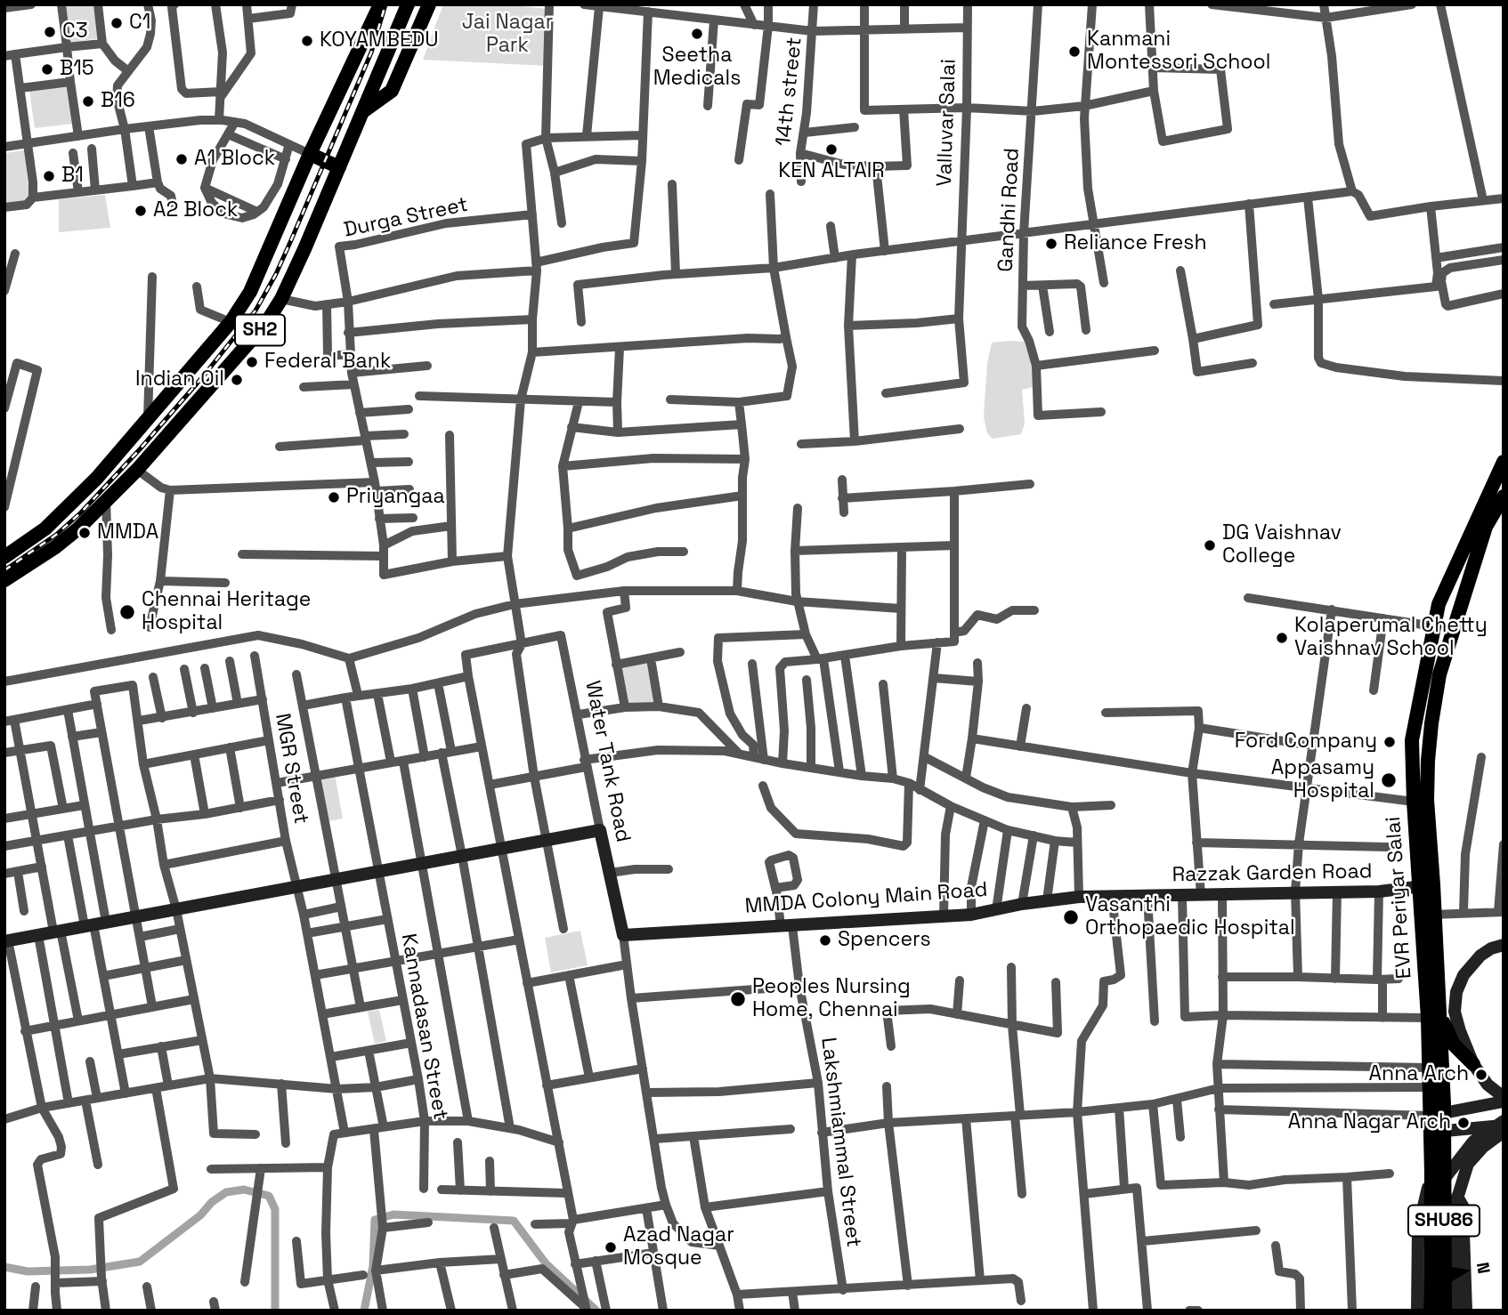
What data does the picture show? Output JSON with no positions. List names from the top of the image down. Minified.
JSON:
{"streets":{"main road":["SH2","EVR Periyar Salai","SHU86"],"street":["14th street","Valluvar Salai","Gandhi Road","Durga Street","Water Tank Road","MGR Street","Razzak Garden Road","MMDA Colony Main Road","Kannadasan Street","Lakshmiammal Street"]},"crossings":[["Water Tank Road","MMDA Colony Main Road"],["Razzak Garden Road","EVR Periyar Salai"],["Razzak Garden Road","MMDA Colony Main Road"],["MMDA Colony Main Road","Lakshmiammal Street"]],"parks":["Jai Nagar Park"],"places":["C1","C3","Seetha Medicals","KOYAMBEDU","Kanmani Montessori School","B15","B16","KEN ALTAIR","A1 Block","B1","A2 Block","Reliance Fresh","Federal Bank","Indian Oil","Priyangaa","MMDA","DG Vaishnav College","Chennai Heritage Hospital","Kolaperumal Chetty Vaishnav School","Ford Company","Appasamy Hospital","Vasanthi Orthopaedic Hospital","Spencers","Peoples Nursing Home, Chennai","Anna Arch","Anna Nagar Arch","Azad Nagar Mosque"],"north":"right"}
